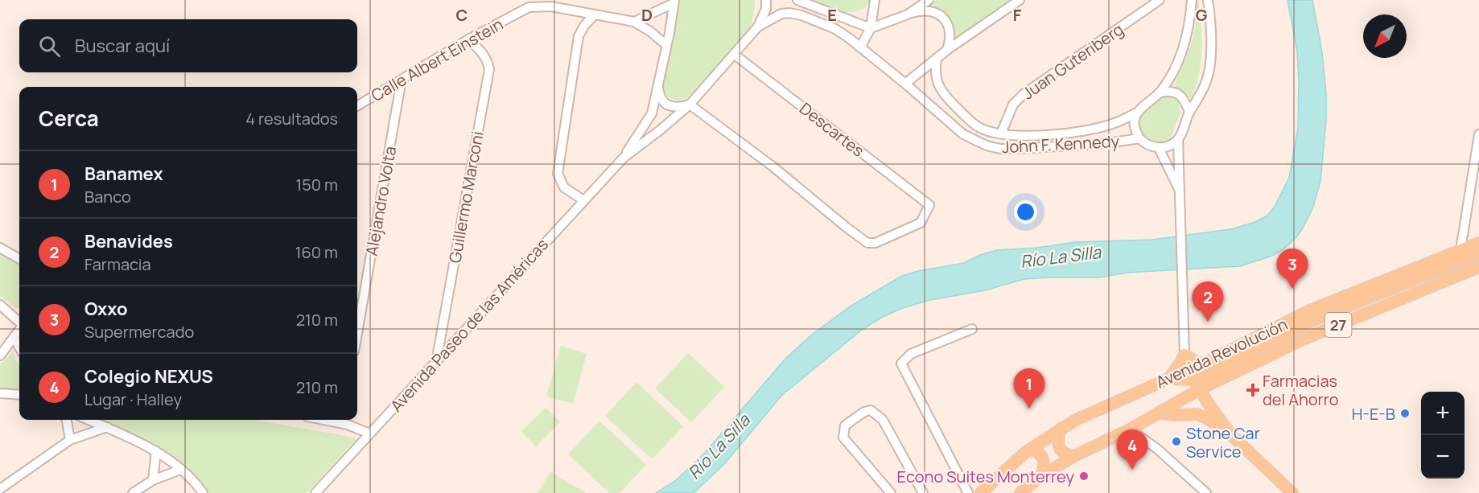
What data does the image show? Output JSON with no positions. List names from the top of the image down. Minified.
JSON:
{"streets":{"main road":["27","Avenida Revolución"],"street":["Calle Albert Einstein","Juan Guteriberg","Descartes","John F. Kennedy","Guillermo Marconi","Alejandro Volta","Avenida Paseo de las Américas"]},"crossings":[["Calle Albert Einstein","Guillermo Marconi"],["Calle Albert Einstein","Alejandro Volta"],["Calle Albert Einstein","Avenida Paseo de las Américas"],["Juan Guteriberg","John F. Kennedy"],["Descartes","Avenida Paseo de las Américas"],["John F. Kennedy","Avenida Paseo de las Américas"],["Guillermo Marconi","Avenida Paseo de las Américas"]],"water":["Río La Silla"],"places":{"health":["Farmacias del Ahorro"],"other":["H-E-B","Stone Car Service","Econo Suites Monterrey"]},"north":"bottom left","page":{"search":"Buscar aquí","heading":["Cerca","4 resultados"],"list":[{"mark":"1","name":"Banamex","note":"Banco","value":"150 m"},{"mark":"2","name":"Benavides","note":"Farmacia","value":"160 m"},{"mark":"3","name":"Oxxo","note":"Supermercado","value":"210 m"},{"mark":"4","name":"Colegio NEXUS","note":"Lugar · Halley","value":"210 m"}],"pins":["3","2","1","4"],"map_buttons":["+","−"]},"grid":{"columns":["C","D","E","F","G"]}}
